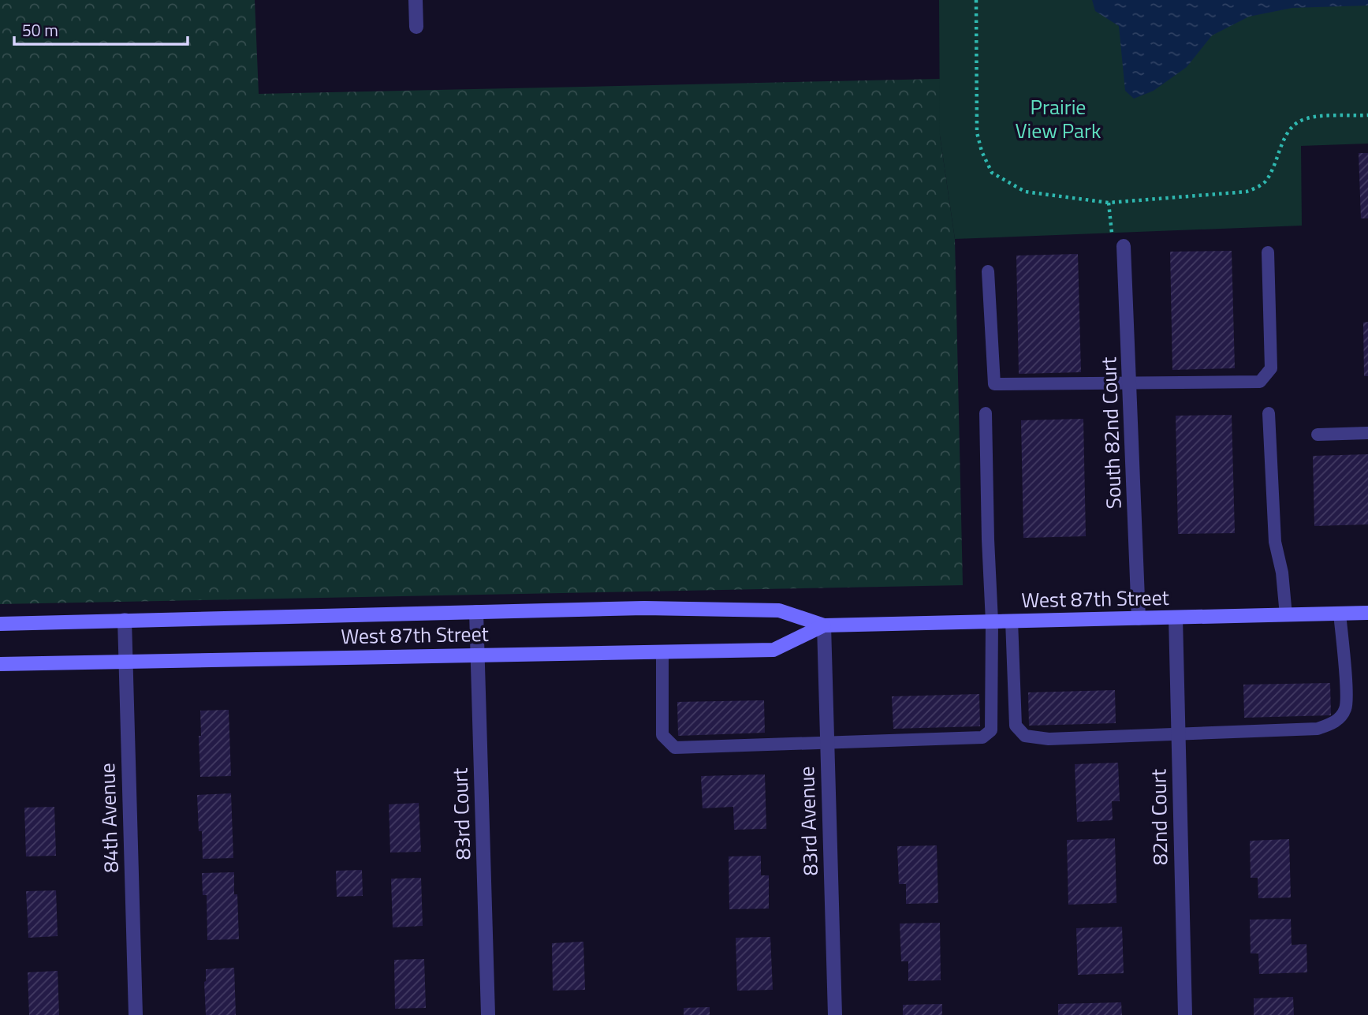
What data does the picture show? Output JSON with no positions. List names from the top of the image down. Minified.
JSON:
{"streets":{"main road":["West 87th Street"],"street":["South 82nd Court","83rd Court","82nd Court","84th Avenue","83rd Avenue"]},"crossings":[["South 82nd Court","West 87th Street"],["West 87th Street","83rd Court"],["West 87th Street","82nd Court"],["West 87th Street","84th Avenue"],["West 87th Street","83rd Avenue"]],"parks":["Prairie View Park"],"scale_bar":"50 m"}
